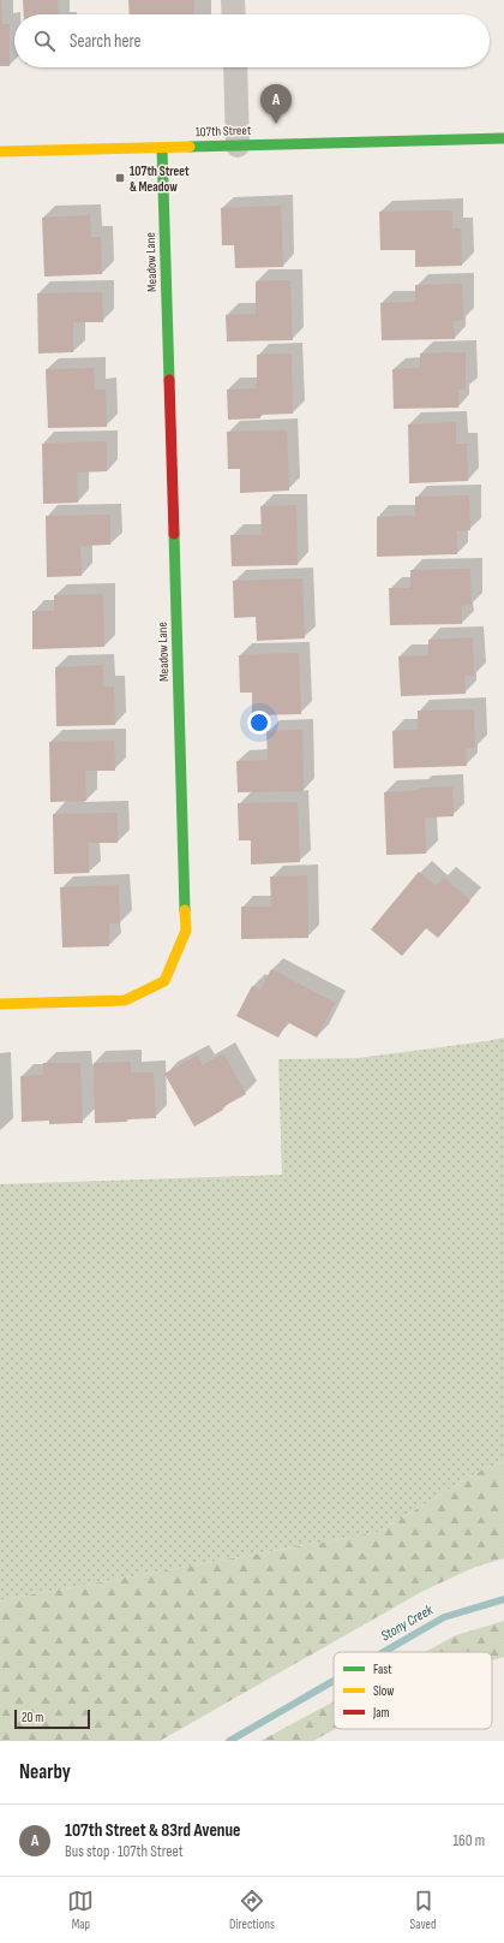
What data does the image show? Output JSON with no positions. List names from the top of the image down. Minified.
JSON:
{"streets":{"street":["107th Street","Meadow Lane"]},"crossings":[["107th Street","Meadow Lane"]],"water":["Stony Creek"],"places":{"transit":["107th Street & Meadow"]},"legend":["Fast","Slow","Jam"],"scale_bar":"20 m","page":{"search":"Search here","pins":"A","scale":"20 m","heading":"Nearby","list":[{"mark":"A","name":"107th Street & 83rd Avenue","note":"Bus stop · 107th Street","value":"160 m"}],"nav":["Map","Directions","Saved"]}}
